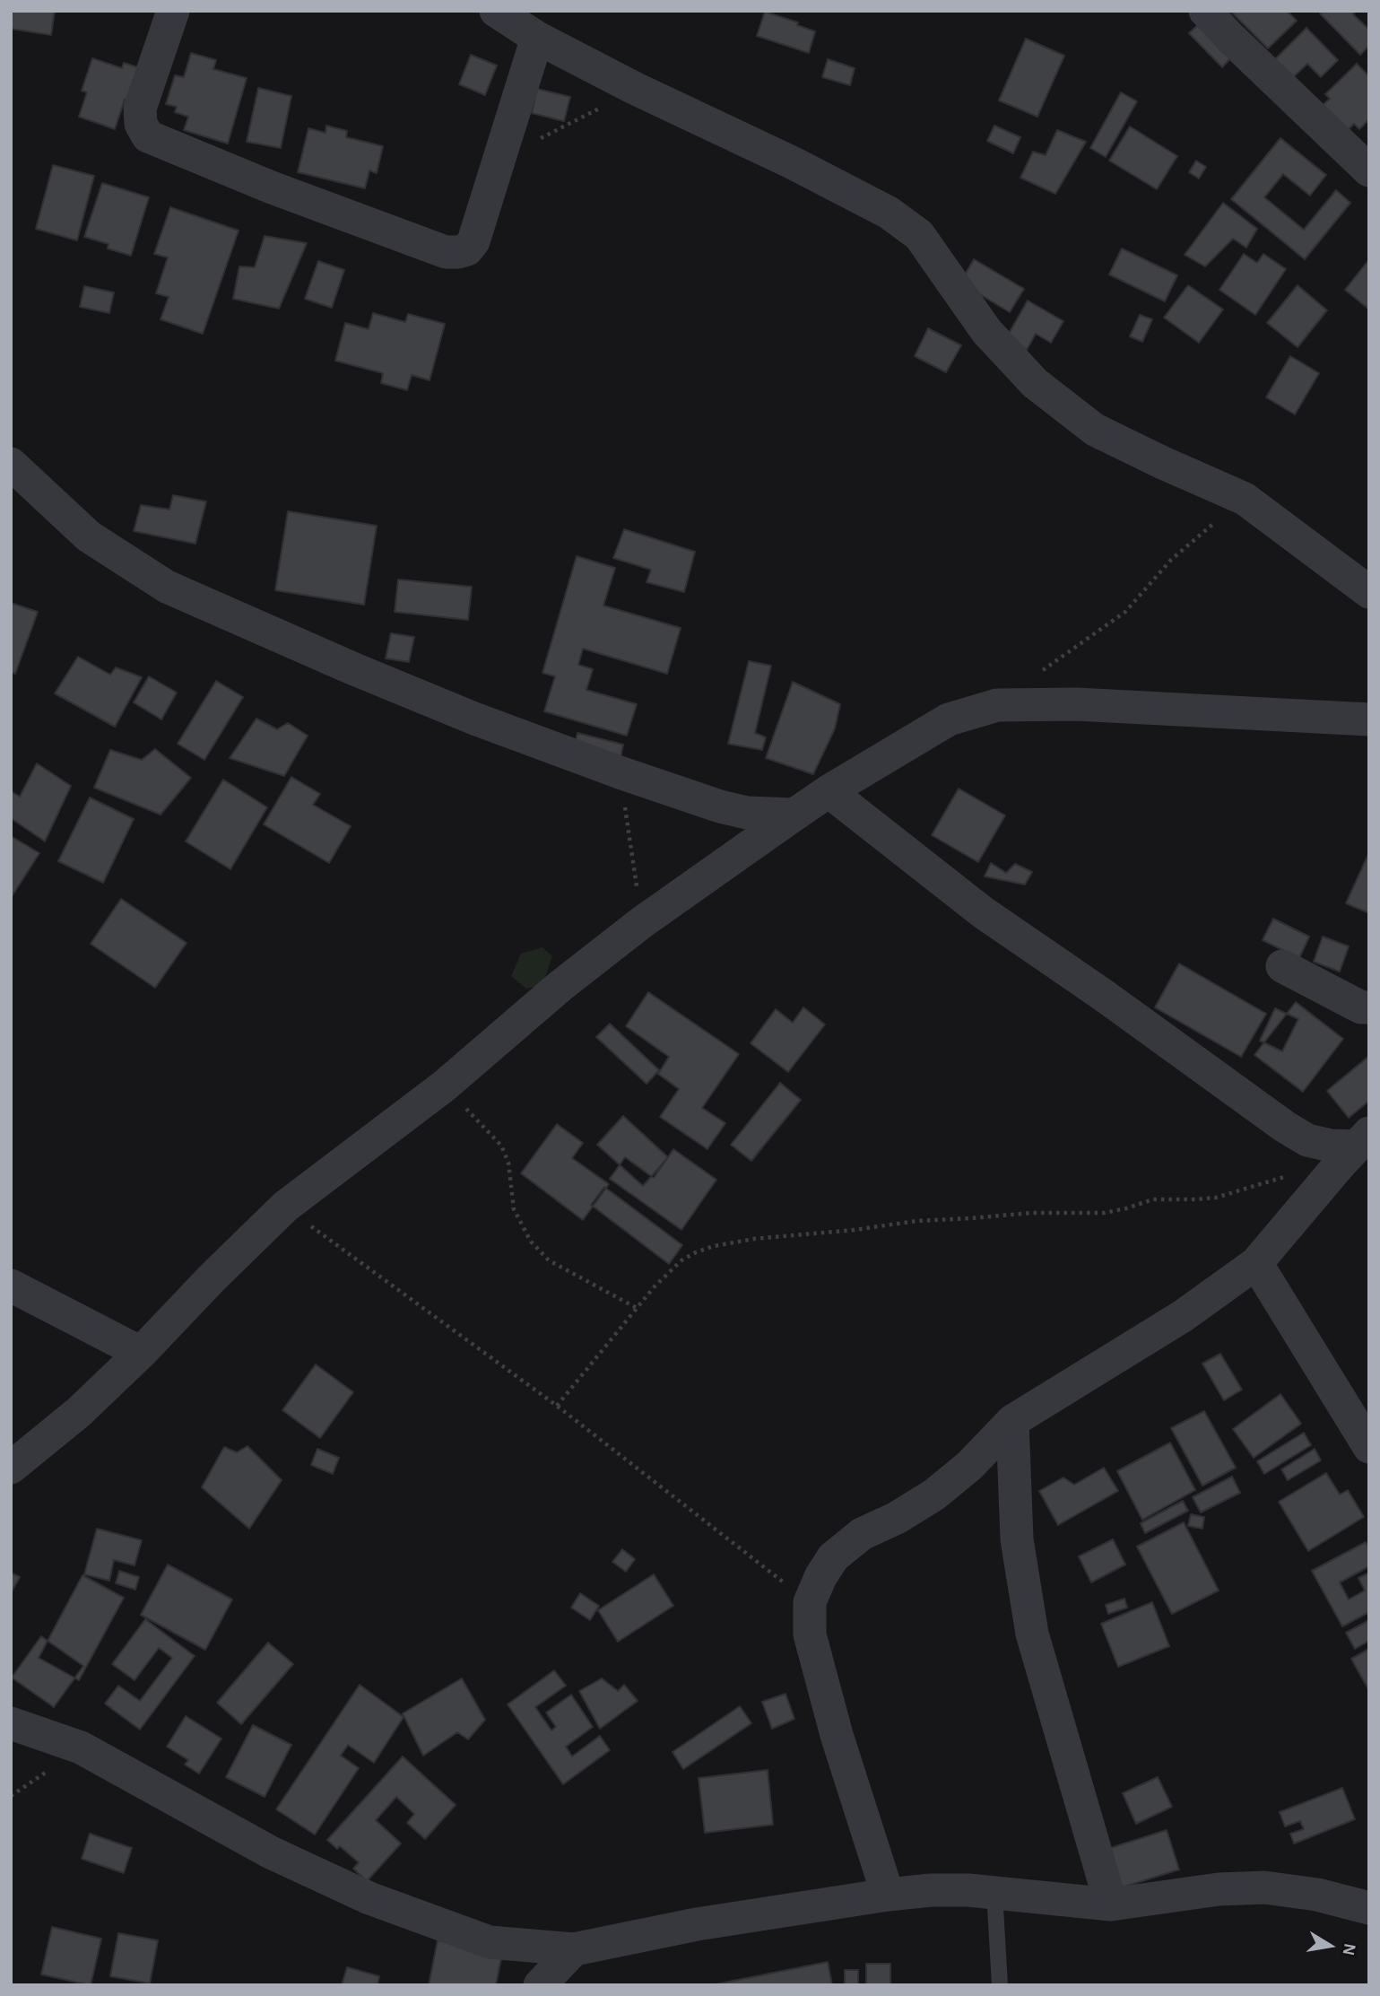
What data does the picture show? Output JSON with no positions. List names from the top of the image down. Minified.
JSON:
{"north":"right"}
